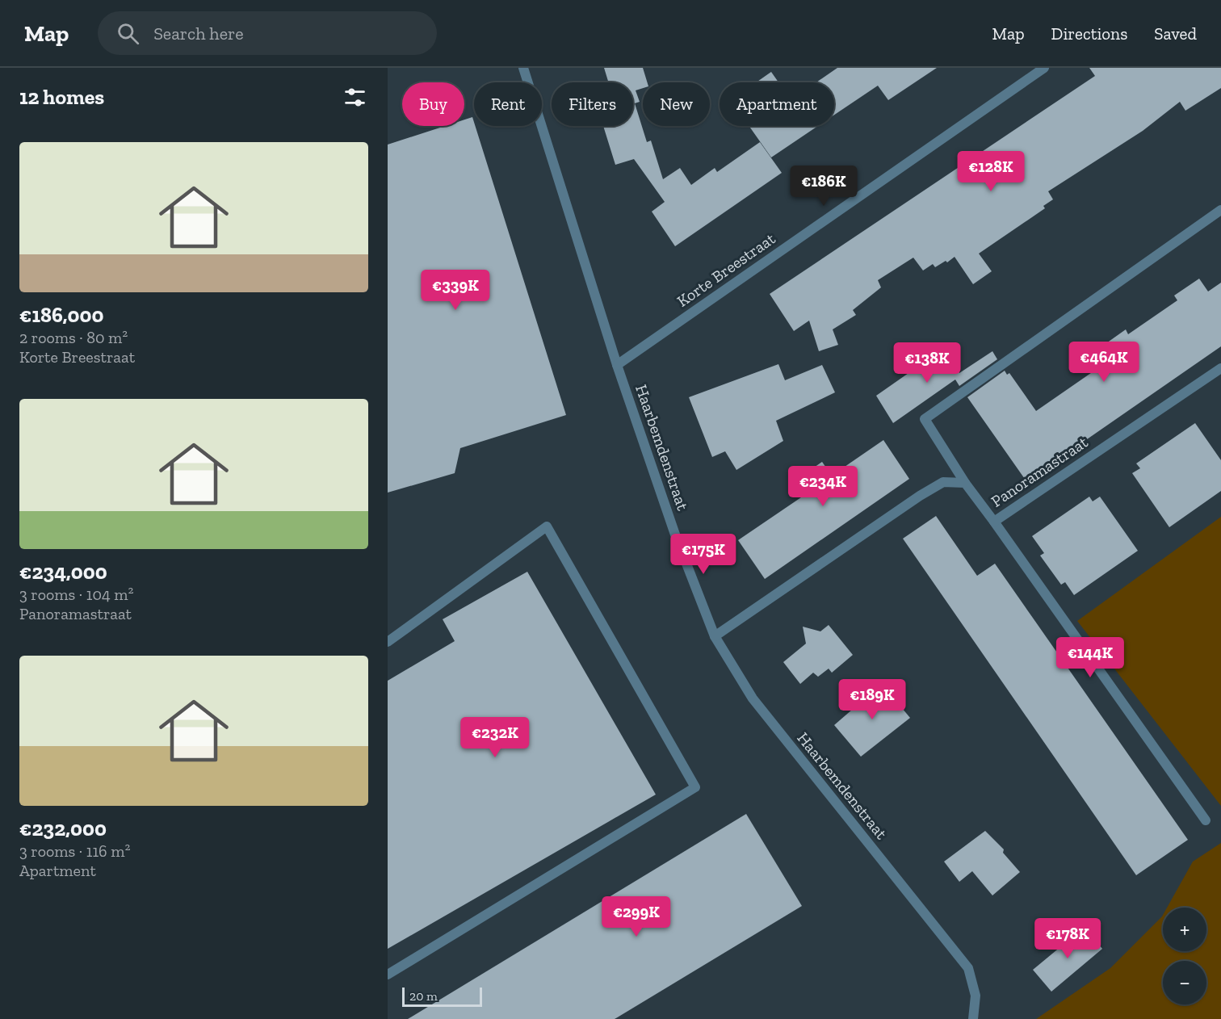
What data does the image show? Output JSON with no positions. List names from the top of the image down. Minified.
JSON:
{"streets":{"street":["Korte Breestraat","Haarbemdenstraat","Panoramastraat"]},"crossings":[["Korte Breestraat","Haarbemdenstraat"]],"scale_bar":"20 m","page":{"header":"Map","search":"Search here","nav":["Map","Directions","Saved"],"heading":"12 homes","chip":["Buy","Rent","Filters","New","Apartment"],"list":[{"name":"€186,000","note":"2 rooms · 80 m² · Korte Breestraat"},{"name":"€234,000","note":"3 rooms · 104 m² · Panoramastraat"},{"name":"€232,000","note":"3 rooms · 116 m² · Apartment"}],"price":["€128K","€186K","€339K","€464K","€138K","€234K","€175K","€144K","€189K","€232K","€299K","€178K"],"map_buttons":["+","−"],"scale":"20 m"}}
